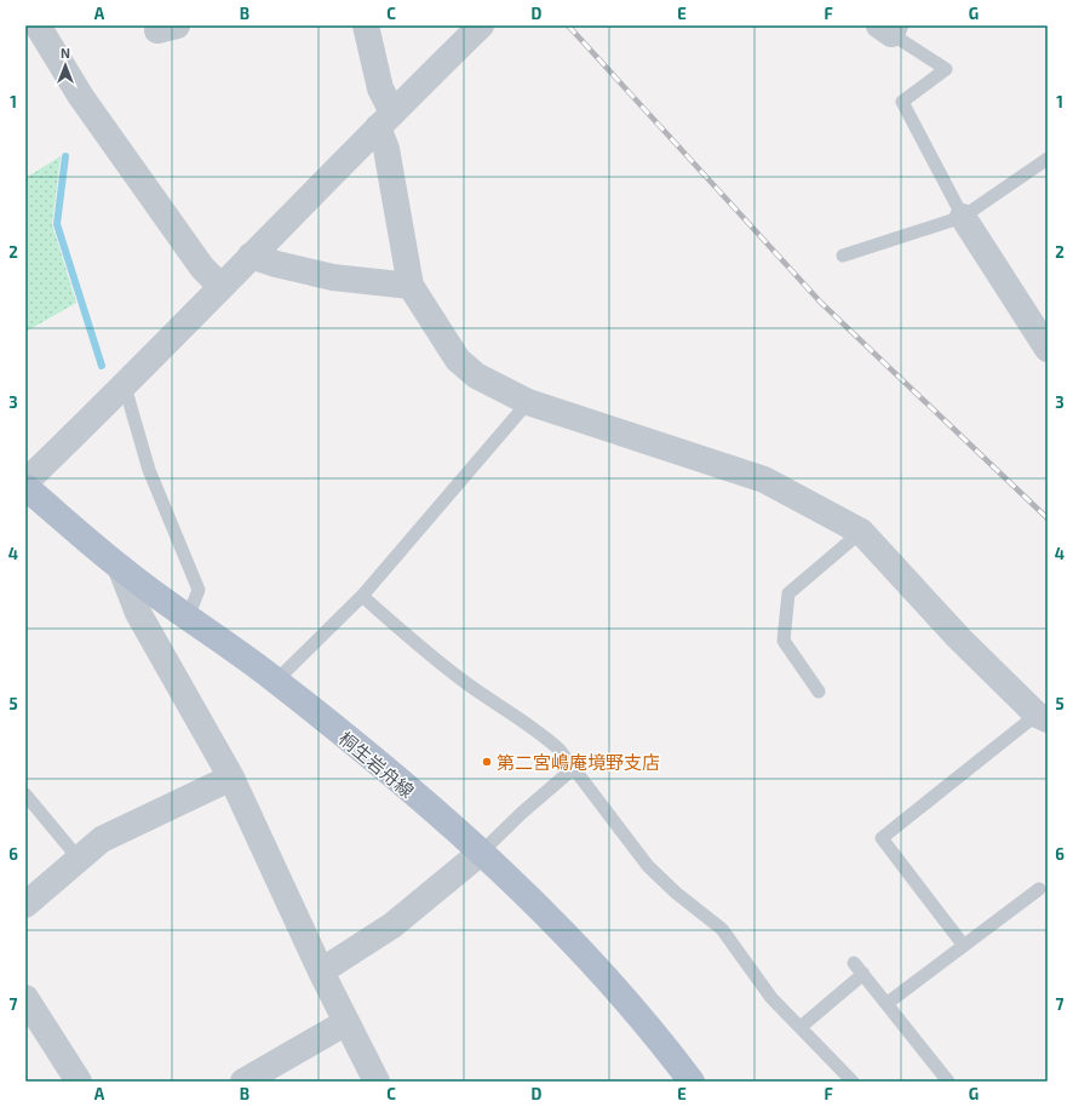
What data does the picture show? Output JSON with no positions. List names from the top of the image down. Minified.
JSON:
{"streets":{"main road":["桐生岩舟線"]},"places":["第二宮嶋庵境野支店"],"north":"top","grid":{"columns":["A","B","C","D","E","F","G"],"rows":["1","2","3","4","5","6","7"]}}
